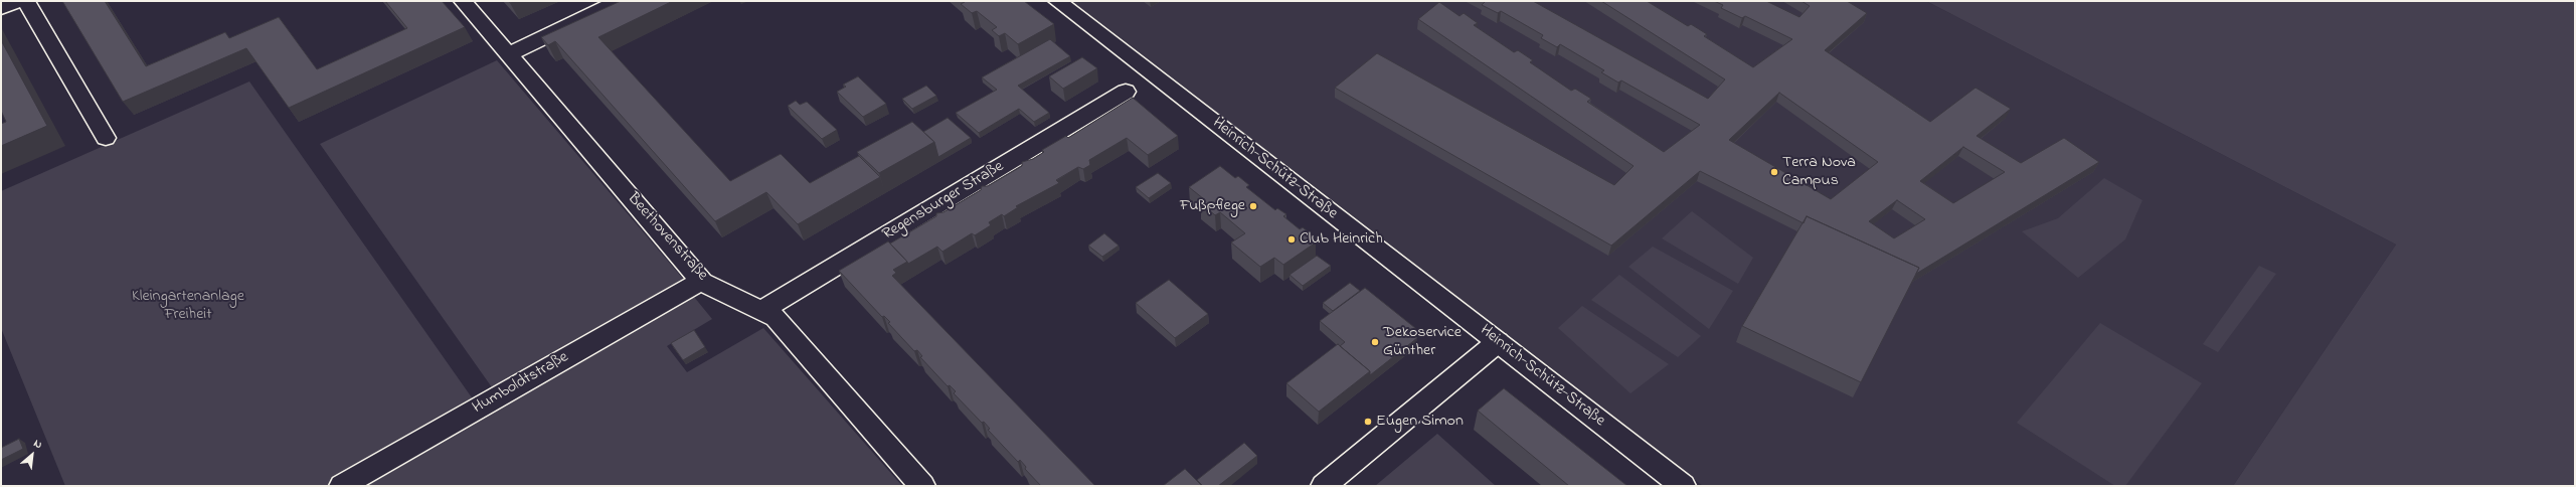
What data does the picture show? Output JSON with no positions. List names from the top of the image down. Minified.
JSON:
{"streets":{"street":["Heinrich-Schütz-Straße","Regensburger Straße","Beethovenstraße","Humboldtstraße"]},"crossings":[["Regensburger Straße","Beethovenstraße"],["Beethovenstraße","Humboldtstraße"]],"parks":["Kleingartenanlage Freiheit"],"places":["Terra Nova Campus","Fußpflege","Club Heinrich","Dekoservice Günther","Eugen Simon"],"north":"top right"}
